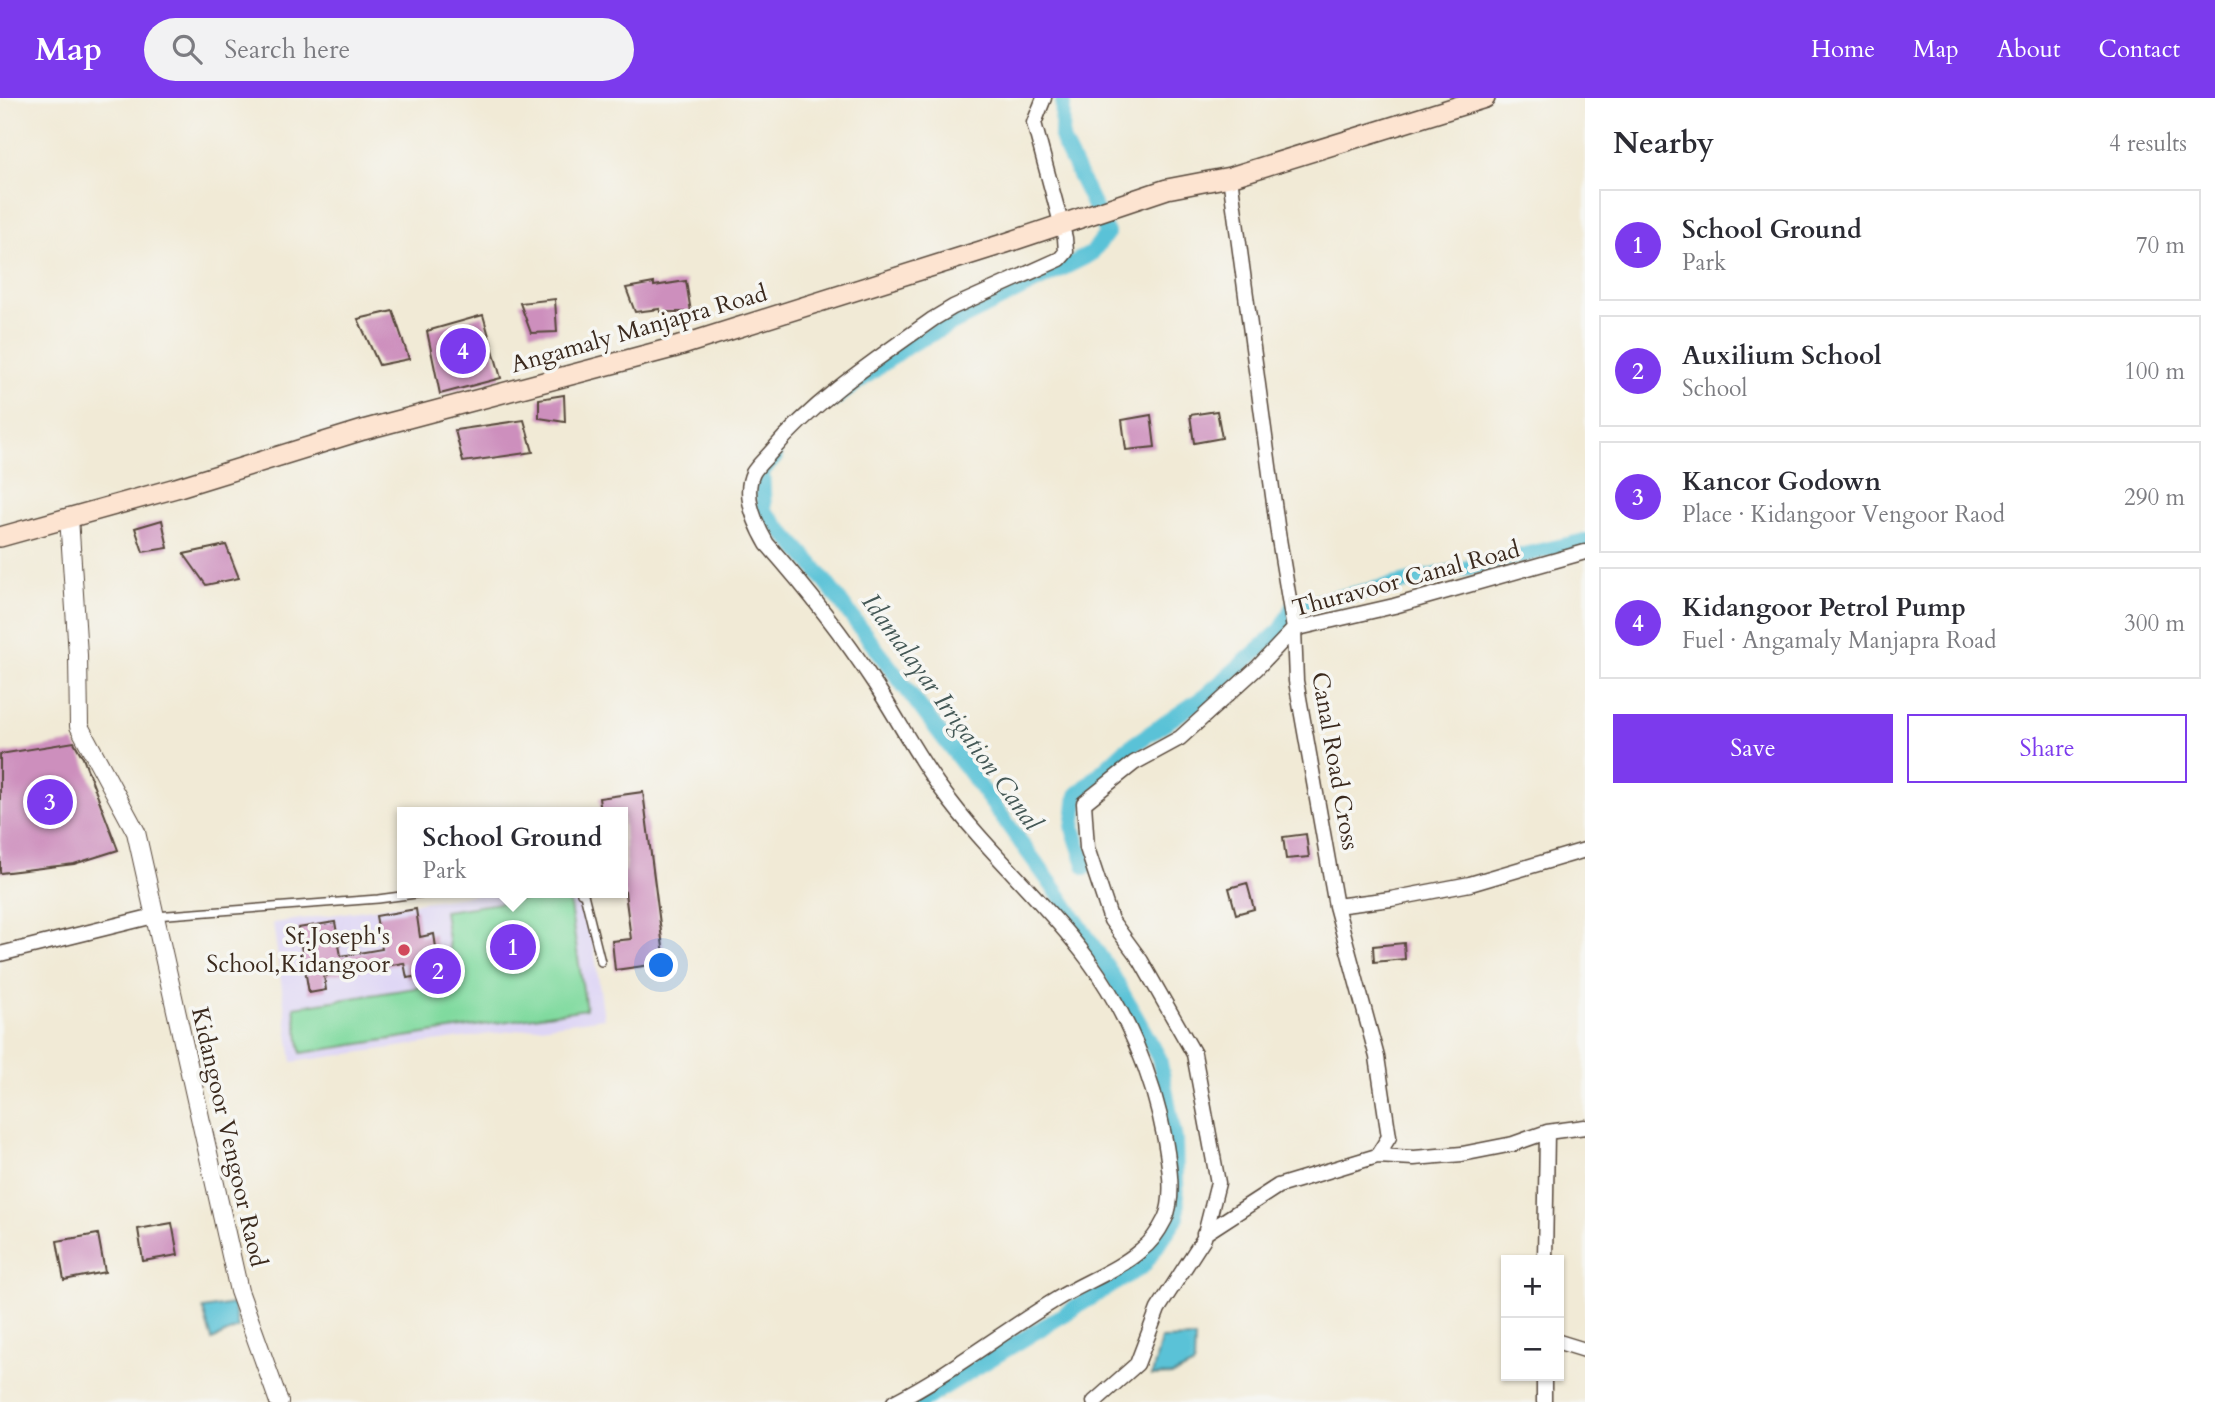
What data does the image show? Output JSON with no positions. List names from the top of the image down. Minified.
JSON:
{"streets":{"main road":["Angamaly Manjapra Road"],"street":["Thuravoor Canal Road","Canal Road Cross","Kidangoor Vengoor Raod"]},"crossings":[["Angamaly Manjapra Road","Canal Road Cross"],["Angamaly Manjapra Road","Kidangoor Vengoor Raod"],["Thuravoor Canal Road","Canal Road Cross"]],"water":["Idamalayar Irrigation Canal"],"places":["St.Joseph's School,Kidangoor"],"page":{"header":"Map","search":"Search here","nav":["Home","Map","About","Contact"],"heading":["Nearby","4 results"],"list":[{"mark":"1","name":"School Ground","note":"Park","value":"70 m"},{"mark":"2","name":"Auxilium School","note":"School","value":"100 m"},{"mark":"3","name":"Kancor Godown","note":"Place · Kidangoor Vengoor Raod","value":"290 m"},{"mark":"4","name":"Kidangoor Petrol Pump","note":"Fuel · Angamaly Manjapra Road","value":"300 m"}],"pins":["4","3","1","2"],"buttons":["Save","Share"],"popup":["School Ground","Park"],"map_buttons":["+","−"]}}
